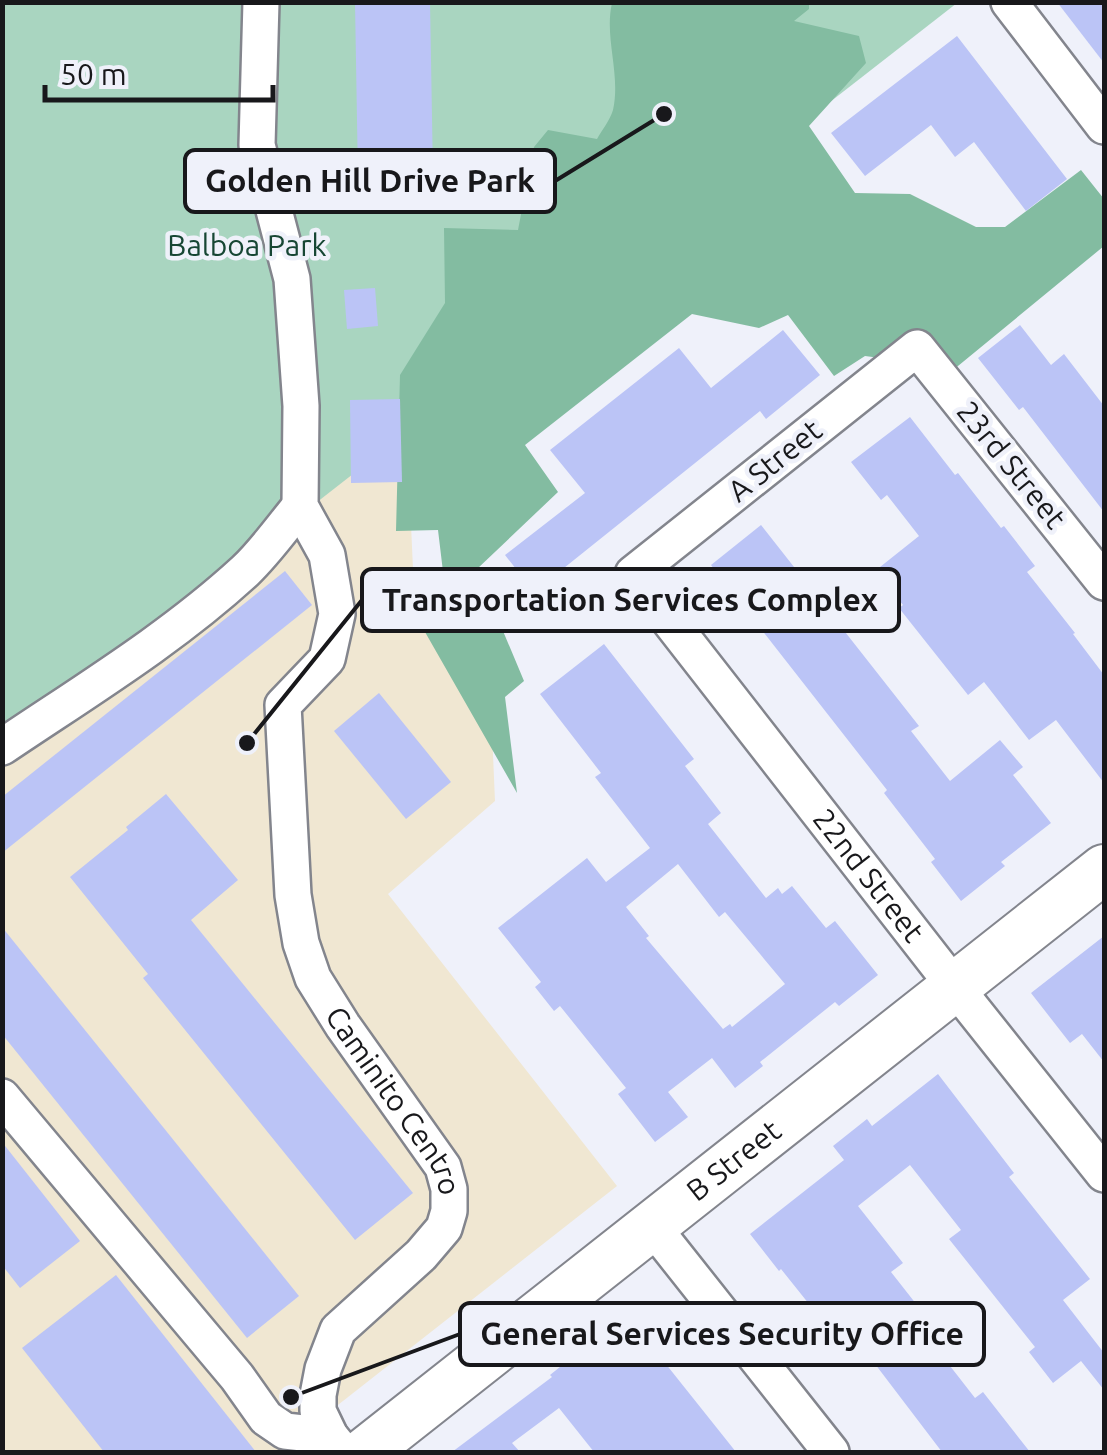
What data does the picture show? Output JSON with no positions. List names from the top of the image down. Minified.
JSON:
{"streets":{"main road":["B Street"],"street":["A Street","23rd Street","22nd Street","Caminito Centro"]},"crossings":[["A Street","23rd Street"],["A Street","22nd Street"],["22nd Street","B Street"],["Caminito Centro","B Street"]],"parks":["Balboa Park"],"places":["Golden Hill Drive Park","Transportation Services Complex","General Services Security Office"],"scale_bar":"50 m"}
